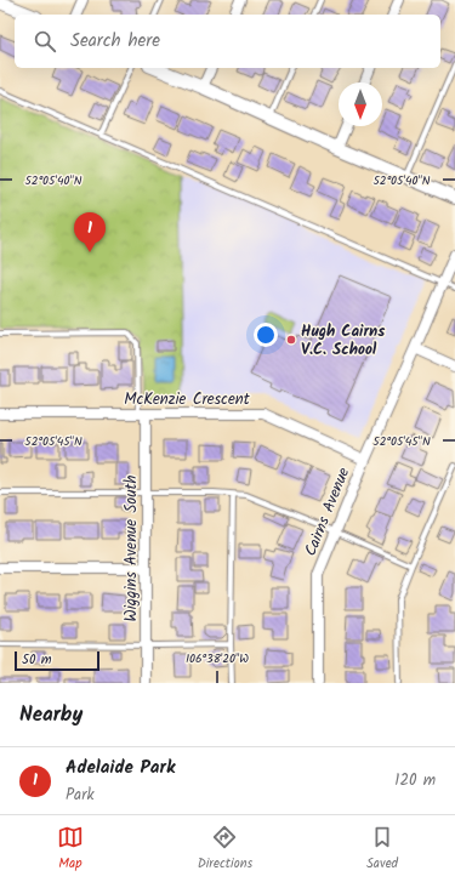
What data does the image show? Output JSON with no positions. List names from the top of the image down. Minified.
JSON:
{"streets":{"street":["McKenzie Crescent","Cairns Avenue","Wiggins Avenue South"]},"crossings":[["McKenzie Crescent","Cairns Avenue"],["McKenzie Crescent","Wiggins Avenue South"]],"places":["Hugh Cairns V.C. School"],"scale_bar":"50 m","north":"bottom","page":{"search":"Search here","pins":"1","scale":"50 m","heading":"Nearby","list":[{"mark":"1","name":"Adelaide Park","note":"Park","value":"120 m"}],"nav":["Map","Directions","Saved"]},"coordinates":["52°05'40\"N","52°05'45\"N","106°38'20\"W"]}
